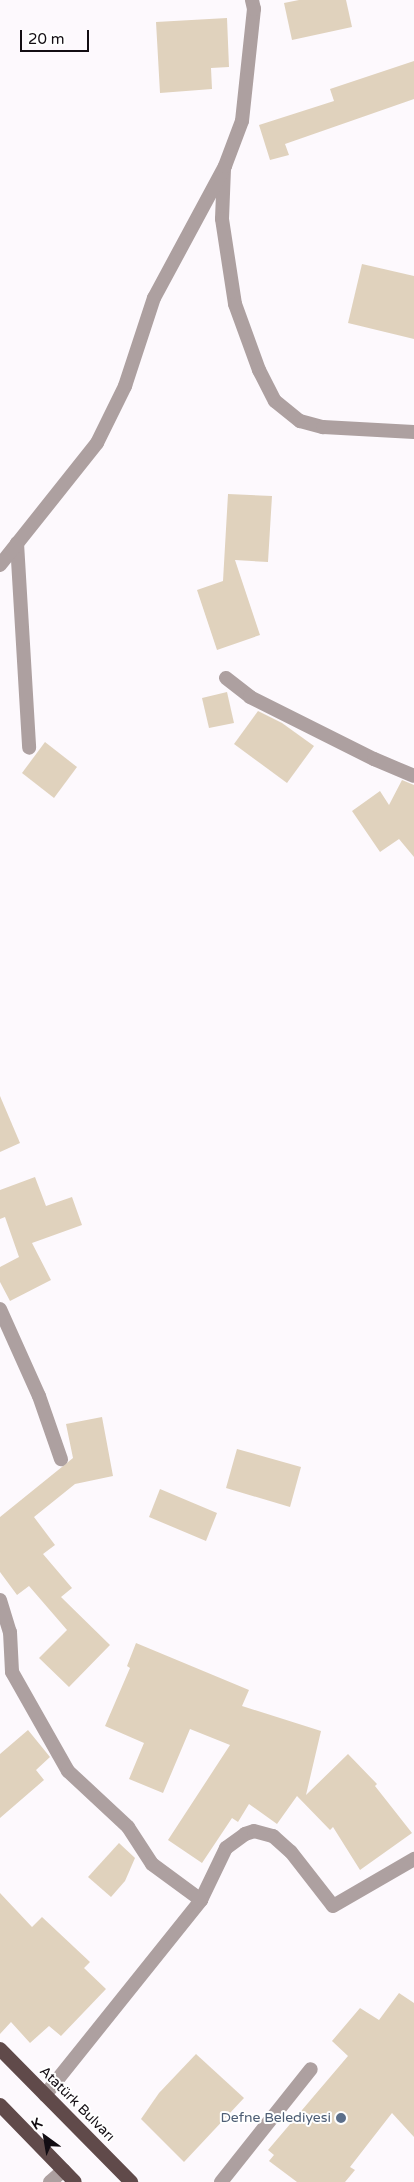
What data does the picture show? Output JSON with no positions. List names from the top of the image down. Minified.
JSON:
{"streets":{"highway":["Atatürk Bulvarı"]},"places":["Defne Belediyesi"],"scale_bar":"20 m","north":"top left"}
